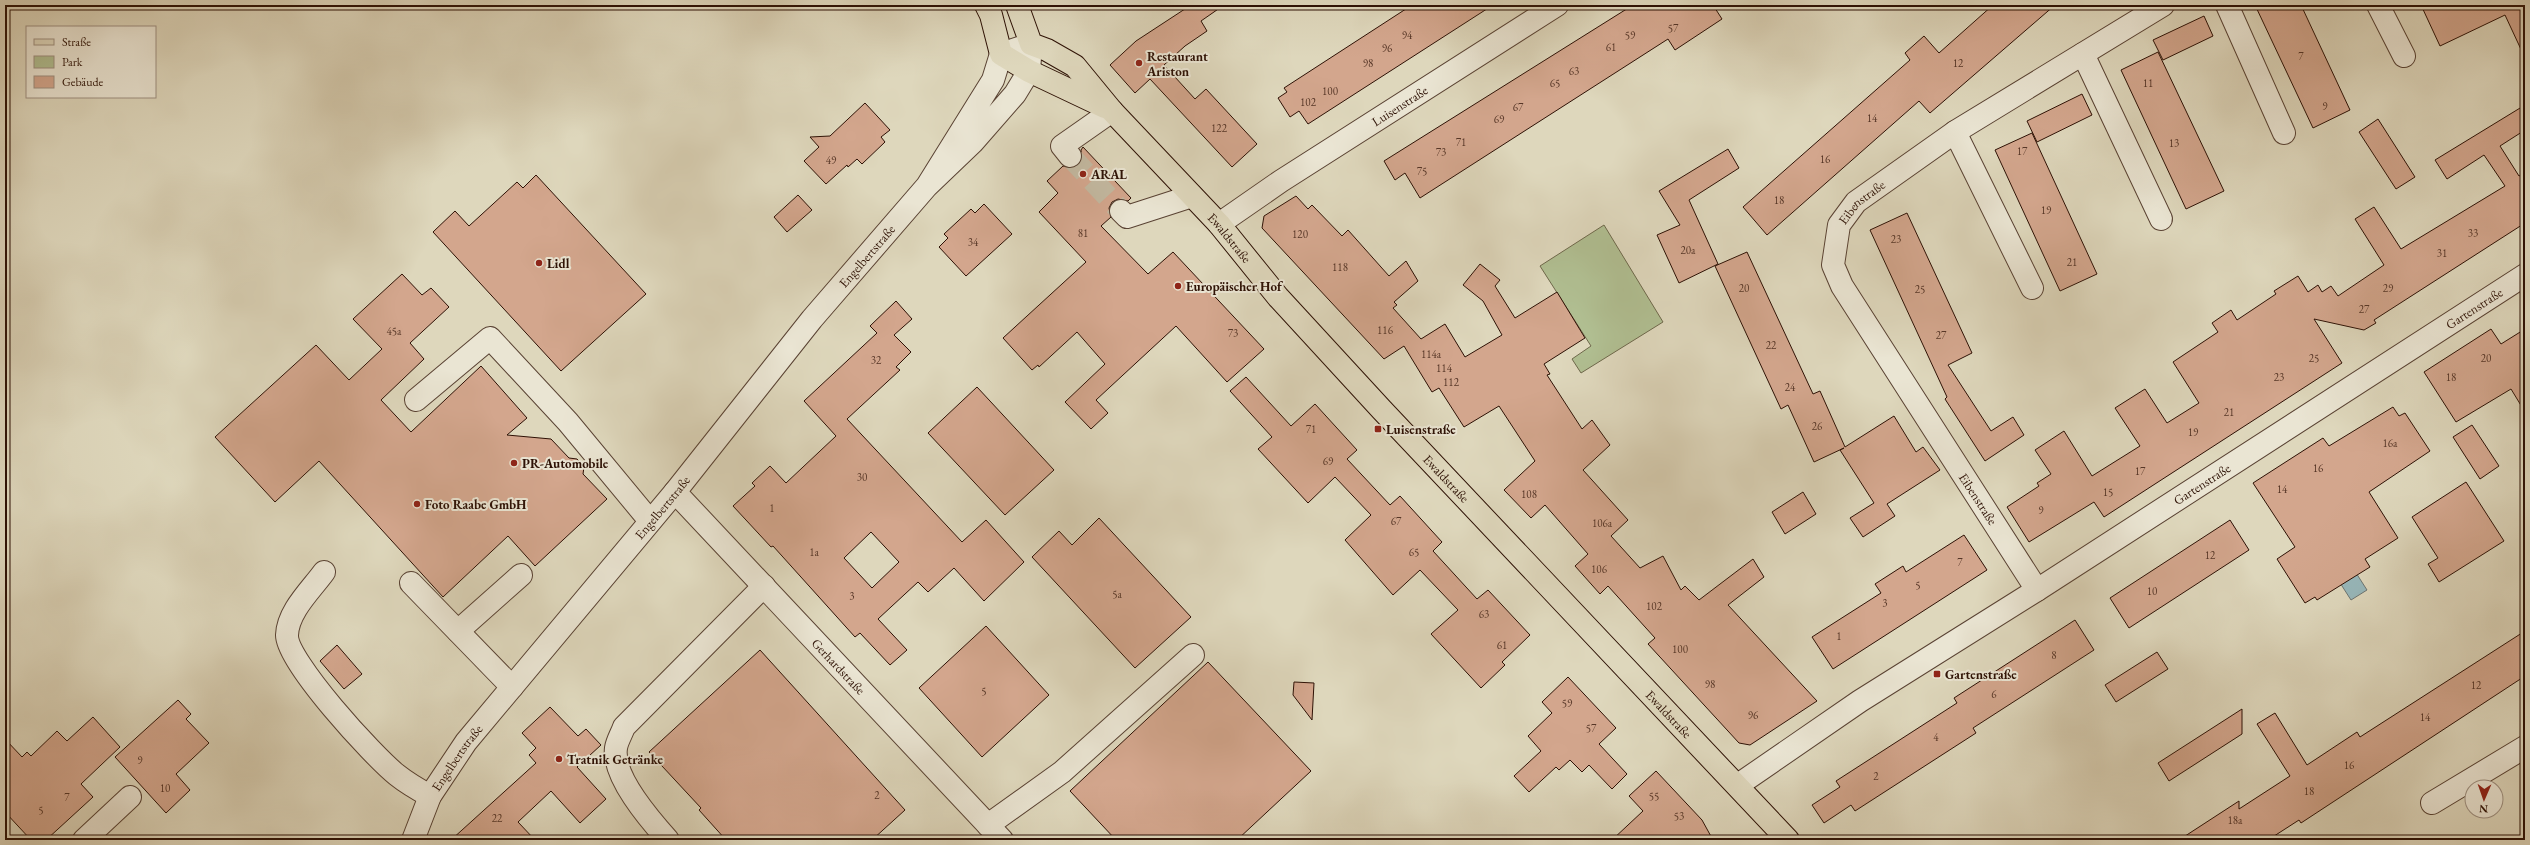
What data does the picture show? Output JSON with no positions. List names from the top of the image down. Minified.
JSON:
{"streets":{"main road":["Ewaldstraße"],"street":["Luisenstraße","Eibenstraße","Engelbertstraße","Gartenstraße","Gerhardstraße"]},"crossings":[["Luisenstraße","Ewaldstraße"],["Eibenstraße","Gartenstraße"],["Ewaldstraße","Engelbertstraße"],["Ewaldstraße","Gartenstraße"],["Engelbertstraße","Gerhardstraße"]],"places":{"other":["Restaurant Ariston","ARAL","Lidl","Europäischer Hof","PR-Automobile","Foto Raabe GmbH","Tratnik Getränke"],"transit":["Luisenstraße","Gartenstraße"]},"house_numbers":["57","94","59","61","96","7","98","12","63","65","11","100","102","9","67","14","69","122","71","13","17","73","16","49","75","18","19","81","33","120","23","34","20a","31","21","118","20","29","25","27","116","45a","73","27","22","114a","25","20","32","114","23","18","112","24","21","26","71","19","16a","69","16","17","30","14","15","108","1","9","67","106a","1a","65","12","7","106","5","10","5a","3","3","102","63","1","61","100","8","98","12","5","6","59","96","14","57","4","9","16","2","10","18","2","55","7","5","53","22","18a"],"legend":["Straße","Park","Gebäude"],"north":"bottom"}
